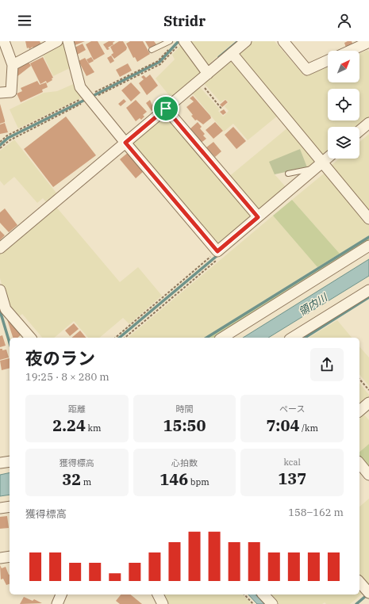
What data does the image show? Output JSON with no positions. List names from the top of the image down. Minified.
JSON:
{"water":["領内川"],"north":"top right","page":{"header":"Stridr","heading":["夜のラン","19:25 · 8 × 280 m"],"stats":[["距離","2.24 km"],["時間","15:50"],["ペース","7:04 /km"],["獲得標高","32 m"],["心拍数","146 bpm"],["kcal","137"]],"chart":["獲得標高","158–162 m"]}}
